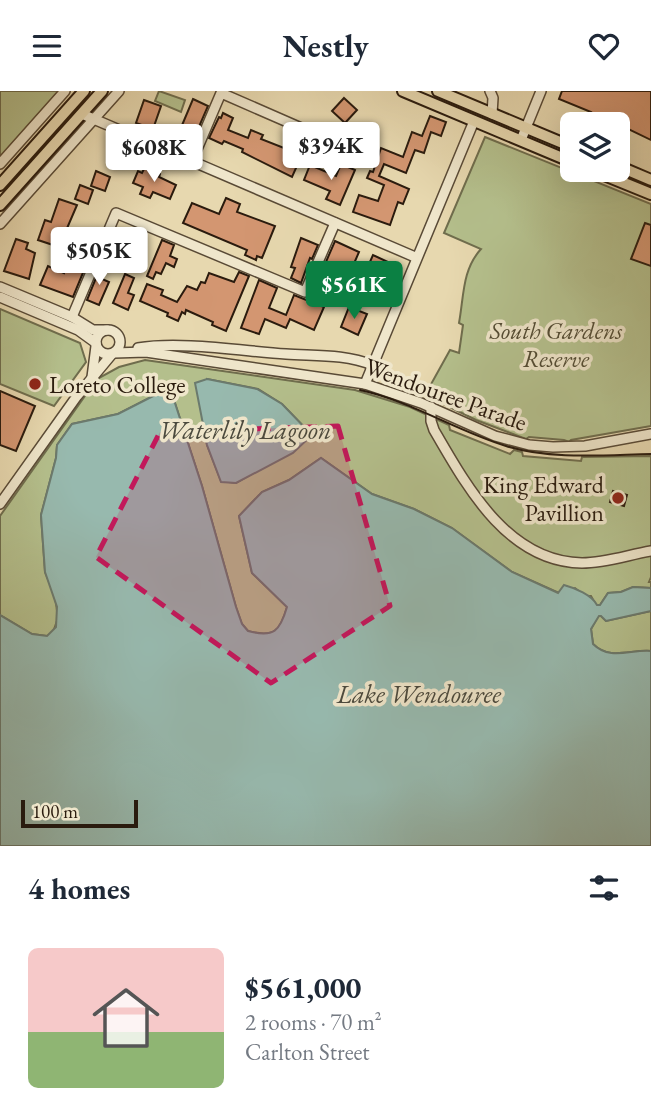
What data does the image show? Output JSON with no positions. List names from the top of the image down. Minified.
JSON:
{"streets":{"street":["Wendouree Parade"]},"water":["Waterlily Lagoon","Lake Wendouree"],"parks":["South Gardens Reserve"],"places":["Loreto College","King Edward Pavillion"],"scale_bar":"100 m","page":{"header":"Nestly","price":["$394K","$608K","$505K","$561K"],"scale":"100 m","heading":"4 homes","list":[{"name":"$561,000","note":"2 rooms · 70 m² · Carlton Street"}]}}
